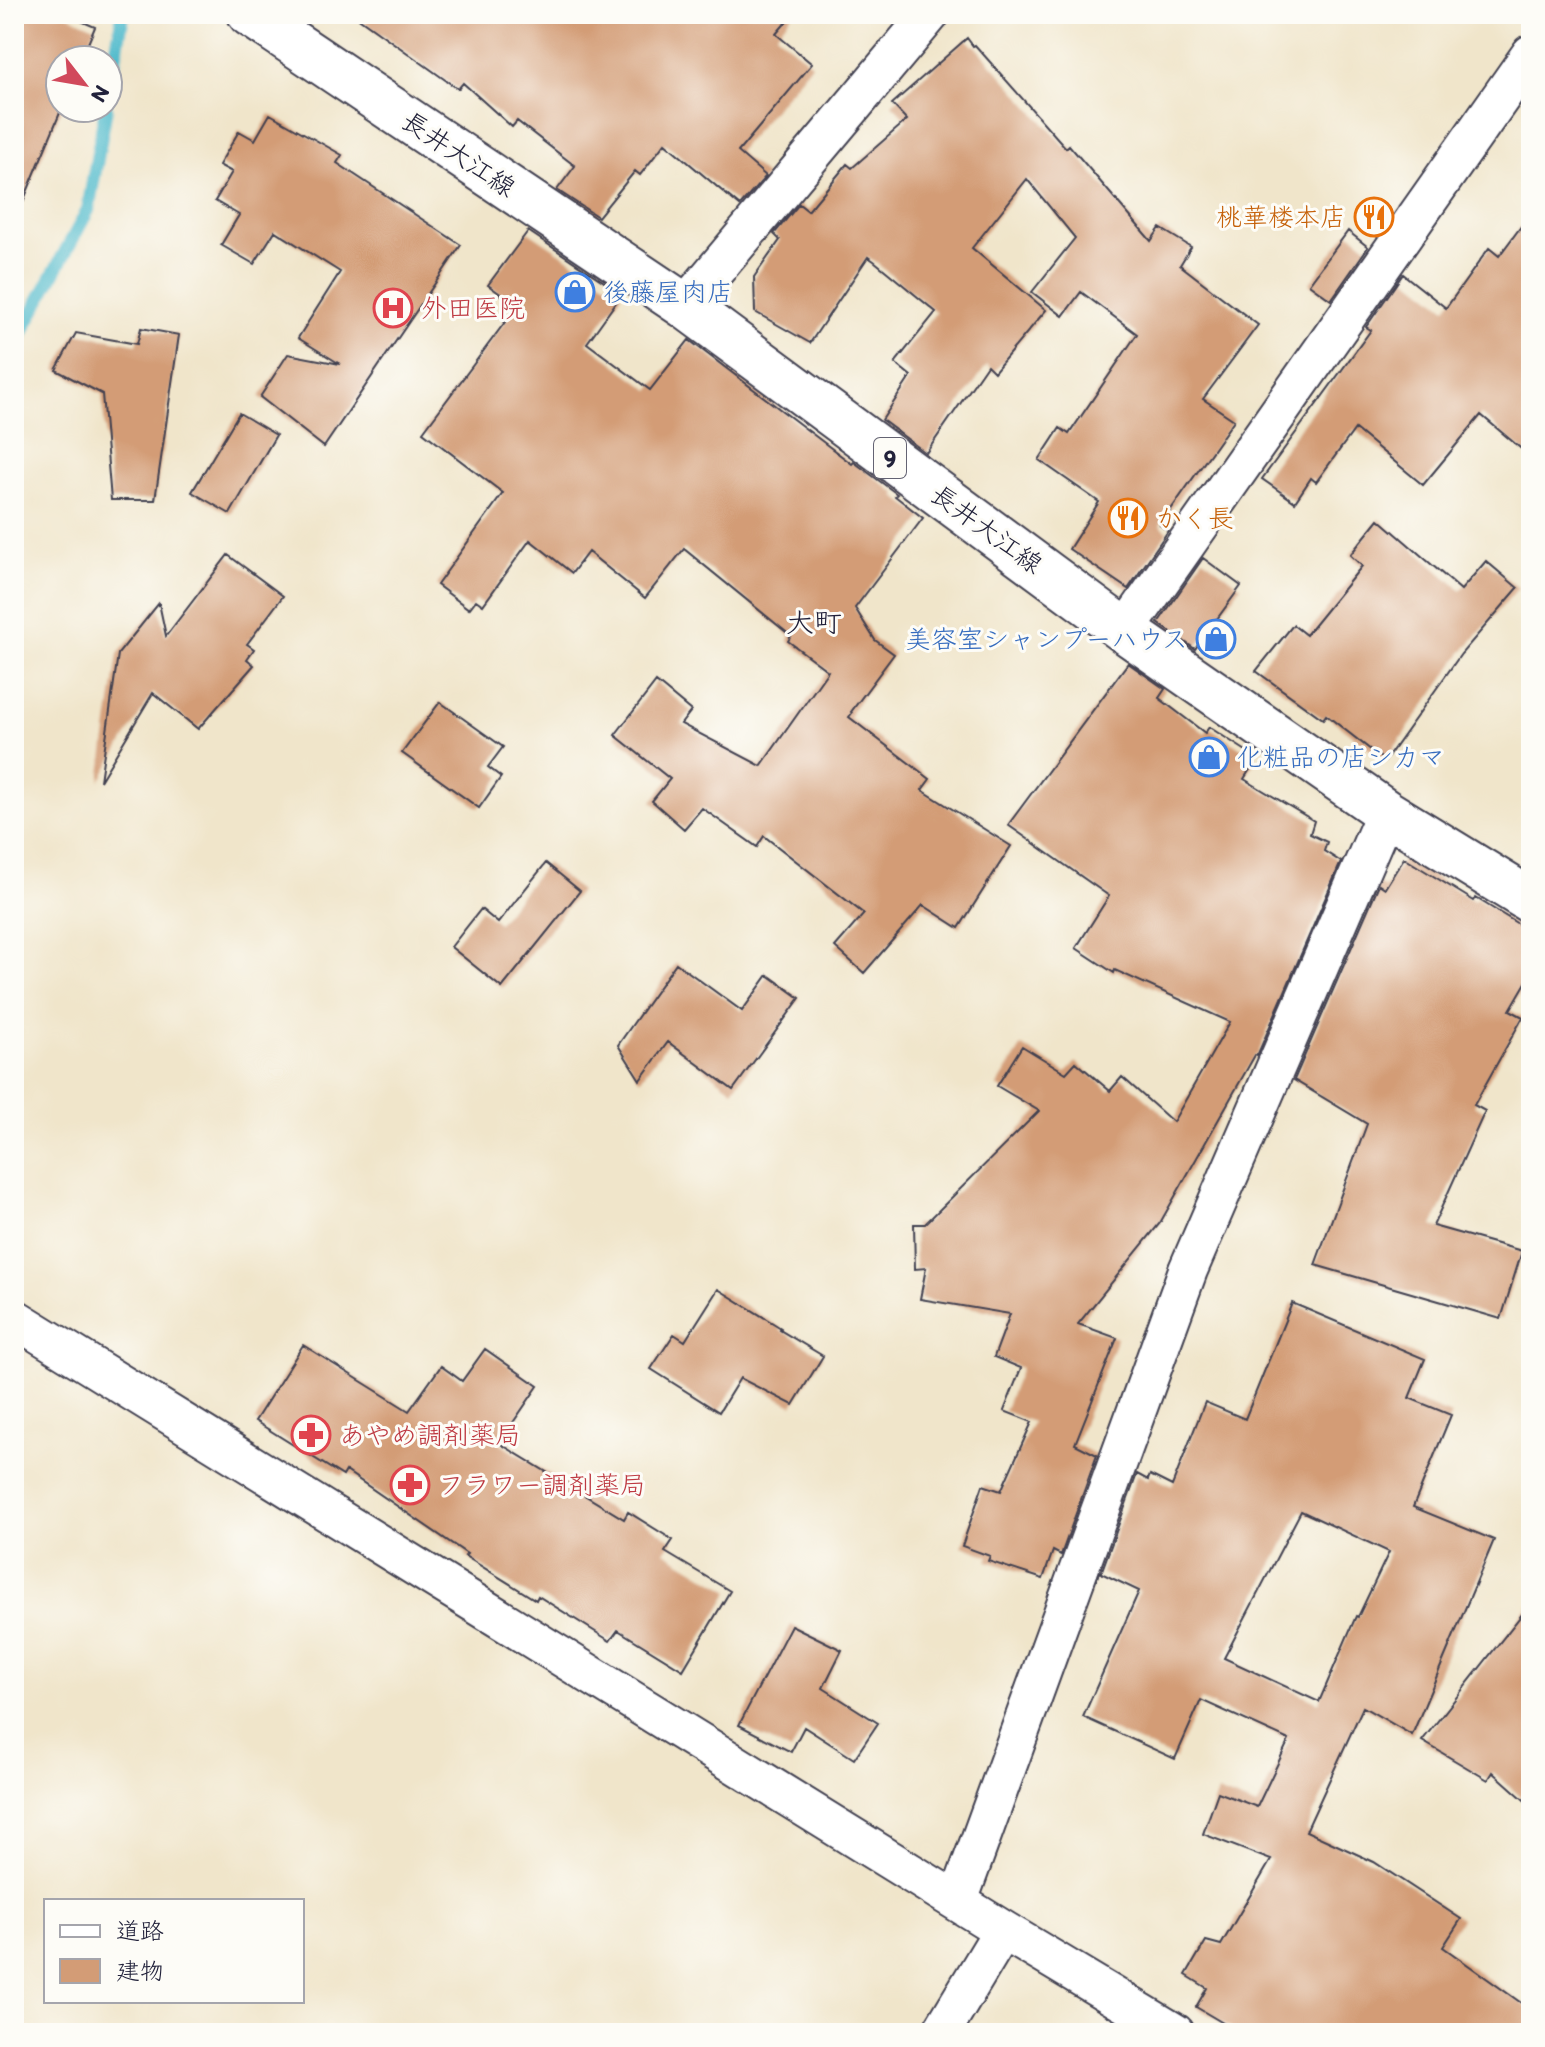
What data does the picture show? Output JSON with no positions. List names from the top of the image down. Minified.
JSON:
{"streets":{"main road":["長井大江線","9"]},"districts":["大町"],"places":{"restaurant":["桃華楼本店","かく長"],"shop":["後藤屋肉店","美容室シャンプーハウス","化粧品の店シカマ"],"hospital":["外田医院"],"pharmacy":["あやめ調剤薬局","フラワー調剤薬局"]},"legend":["道路","建物"],"north":"bottom right"}
